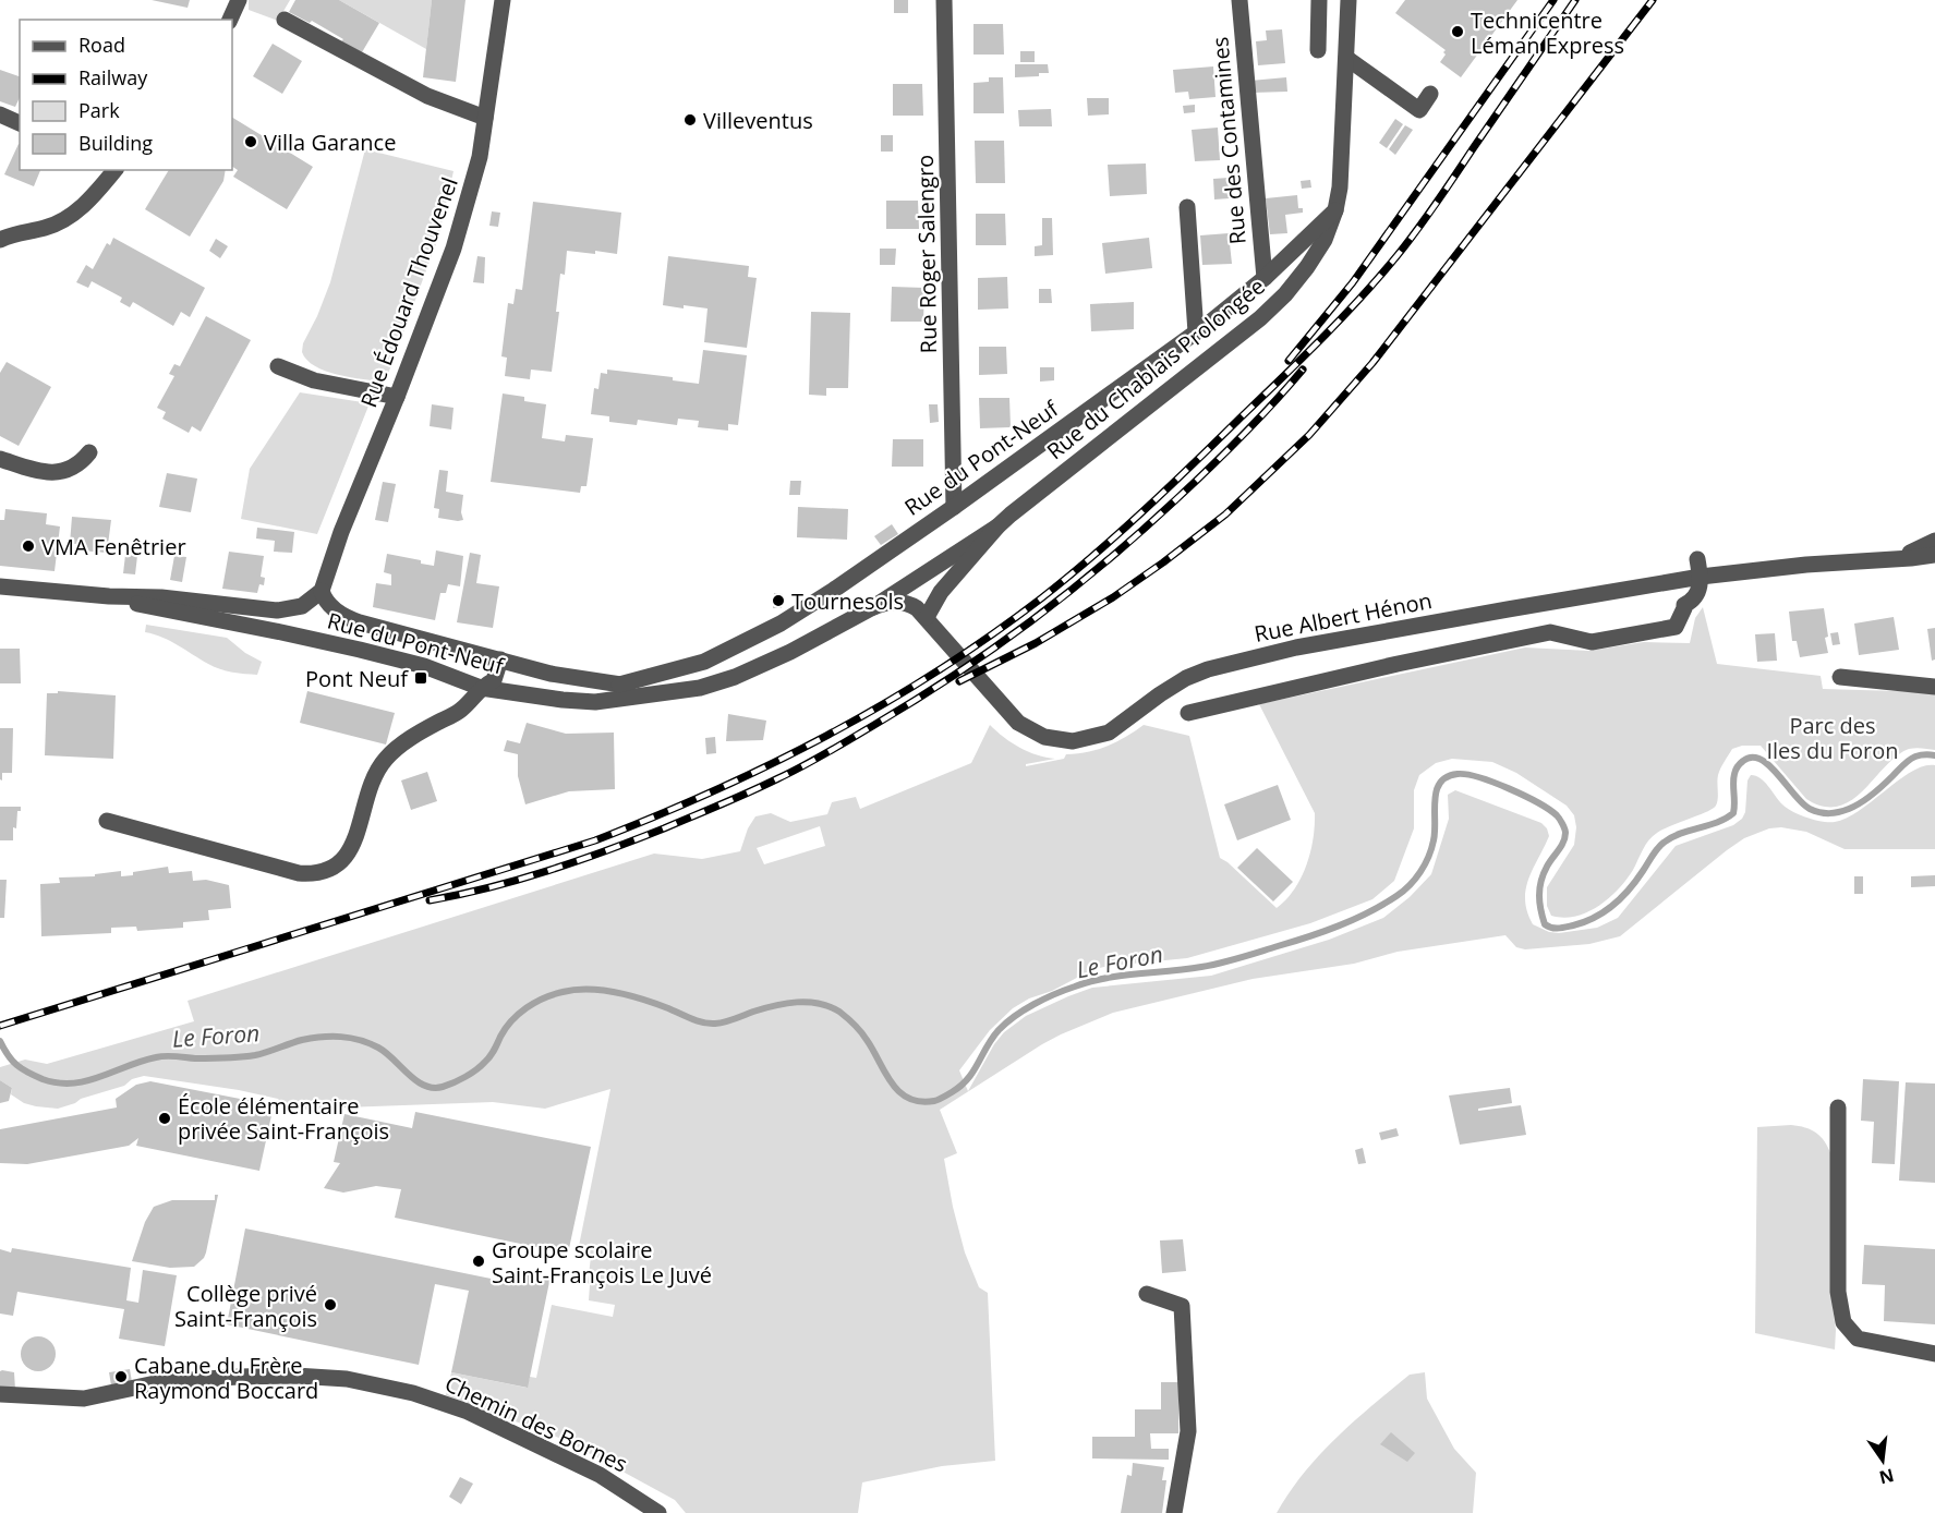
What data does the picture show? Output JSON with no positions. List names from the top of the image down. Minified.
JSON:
{"streets":{"street":["Rue des Contamines","Rue Roger Salengro","Rue Édouard Thouvenel","Rue du Chablais Prolongée","Rue du Pont-Neuf","Rue Albert Hénon","Chemin des Bornes"]},"crossings":[["Rue des Contamines","Rue du Pont-Neuf"],["Rue Roger Salengro","Rue du Pont-Neuf"],["Rue Édouard Thouvenel","Rue du Pont-Neuf"],["Rue du Chablais Prolongée","Rue du Pont-Neuf"],["Rue du Chablais Prolongée","Rue Albert Hénon"],["Rue du Pont-Neuf","Rue Albert Hénon"]],"water":["Le Foron"],"parks":["Parc des Iles du Foron"],"places":{"other":["Technicentre Léman Express","Villeventus","Villa Garance","VMA Fenêtrier","Tournesols","École élémentaire privée Saint-François","Groupe scolaire Saint-François Le Juvé","Collège privé Saint-François","Cabane du Frère Raymond Boccard"],"transit":["Pont Neuf"]},"legend":["Road","Railway","Park","Building"],"north":"bottom"}
